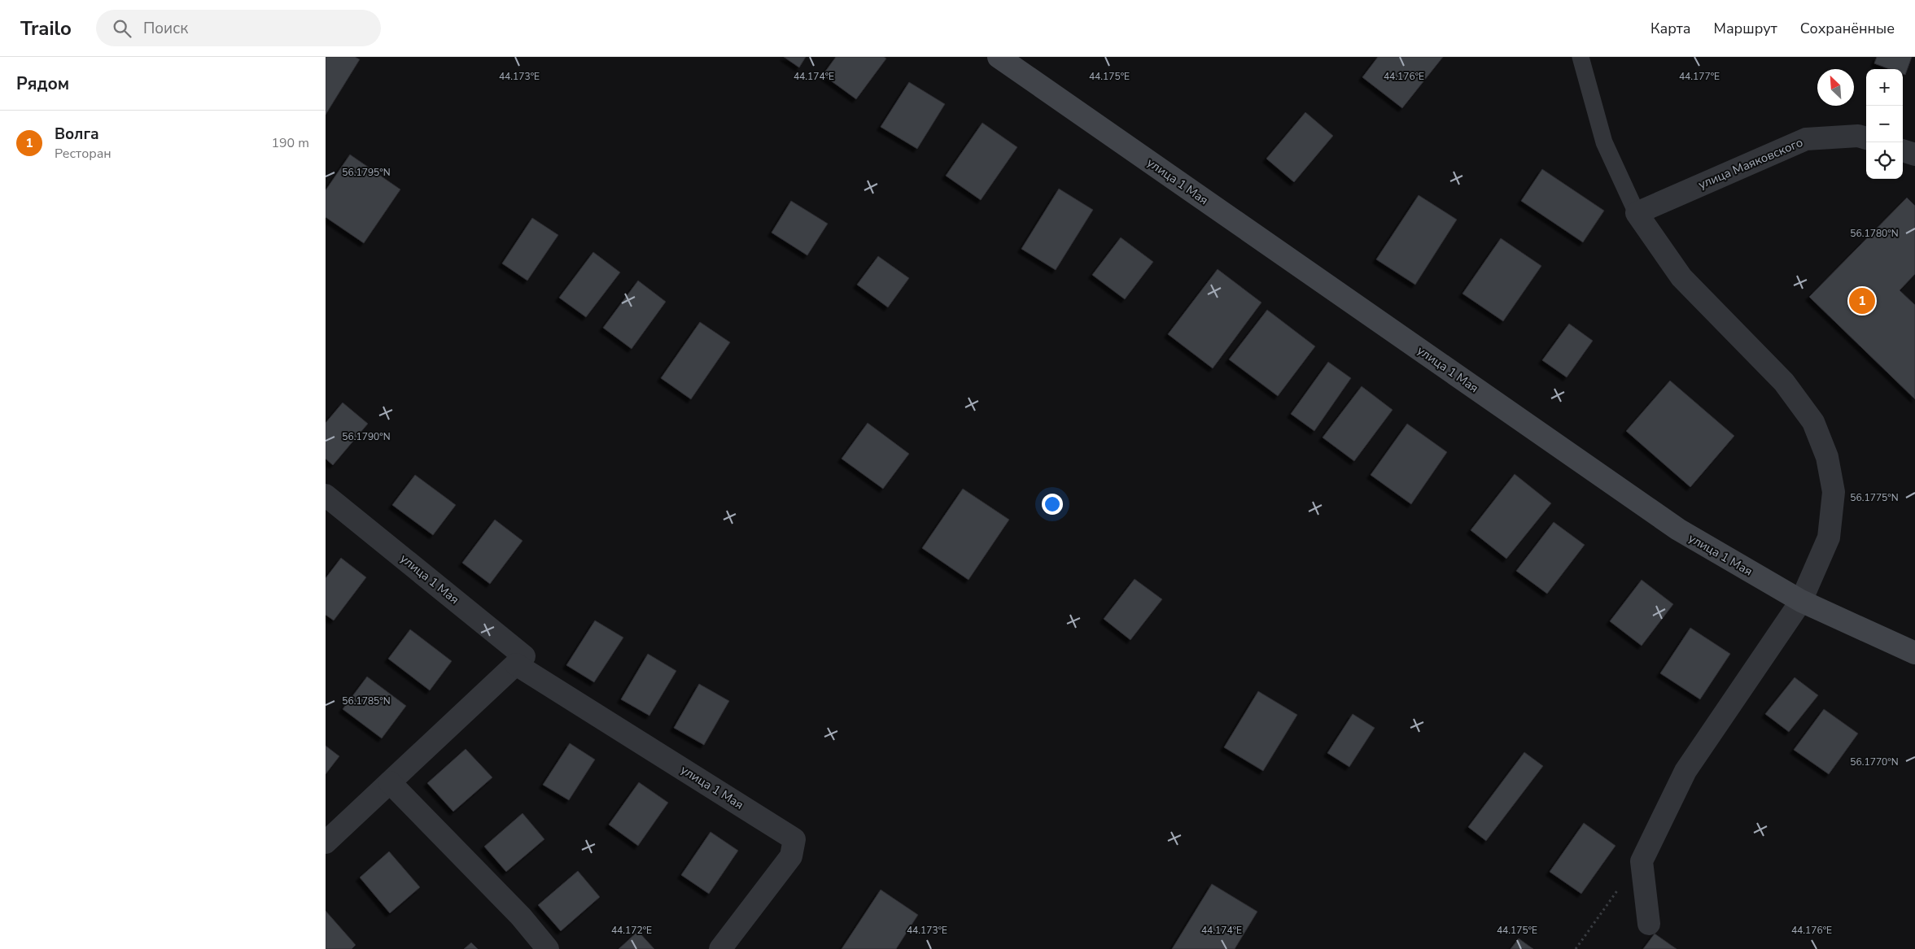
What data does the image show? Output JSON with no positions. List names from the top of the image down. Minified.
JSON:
{"streets":{"street":["улица Маяковского","улица 1 Мая"]},"north":"top left","page":{"header":"Trailo","search":"Поиск","nav":["Карта","Маршрут","Сохранённые"],"heading":"Рядом","map_buttons":["+","−"],"list":[{"mark":"1","name":"Волга","note":"Ресторан","value":"190 m"}],"pins":"1"},"coordinates":["44.173°E","44.174°E","44.176°E","44.177°E","44.175°E","56.1795°N","56.1780°N","56.1790°N","56.1775°N","56.1785°N","56.1770°N","44.172°E"]}
